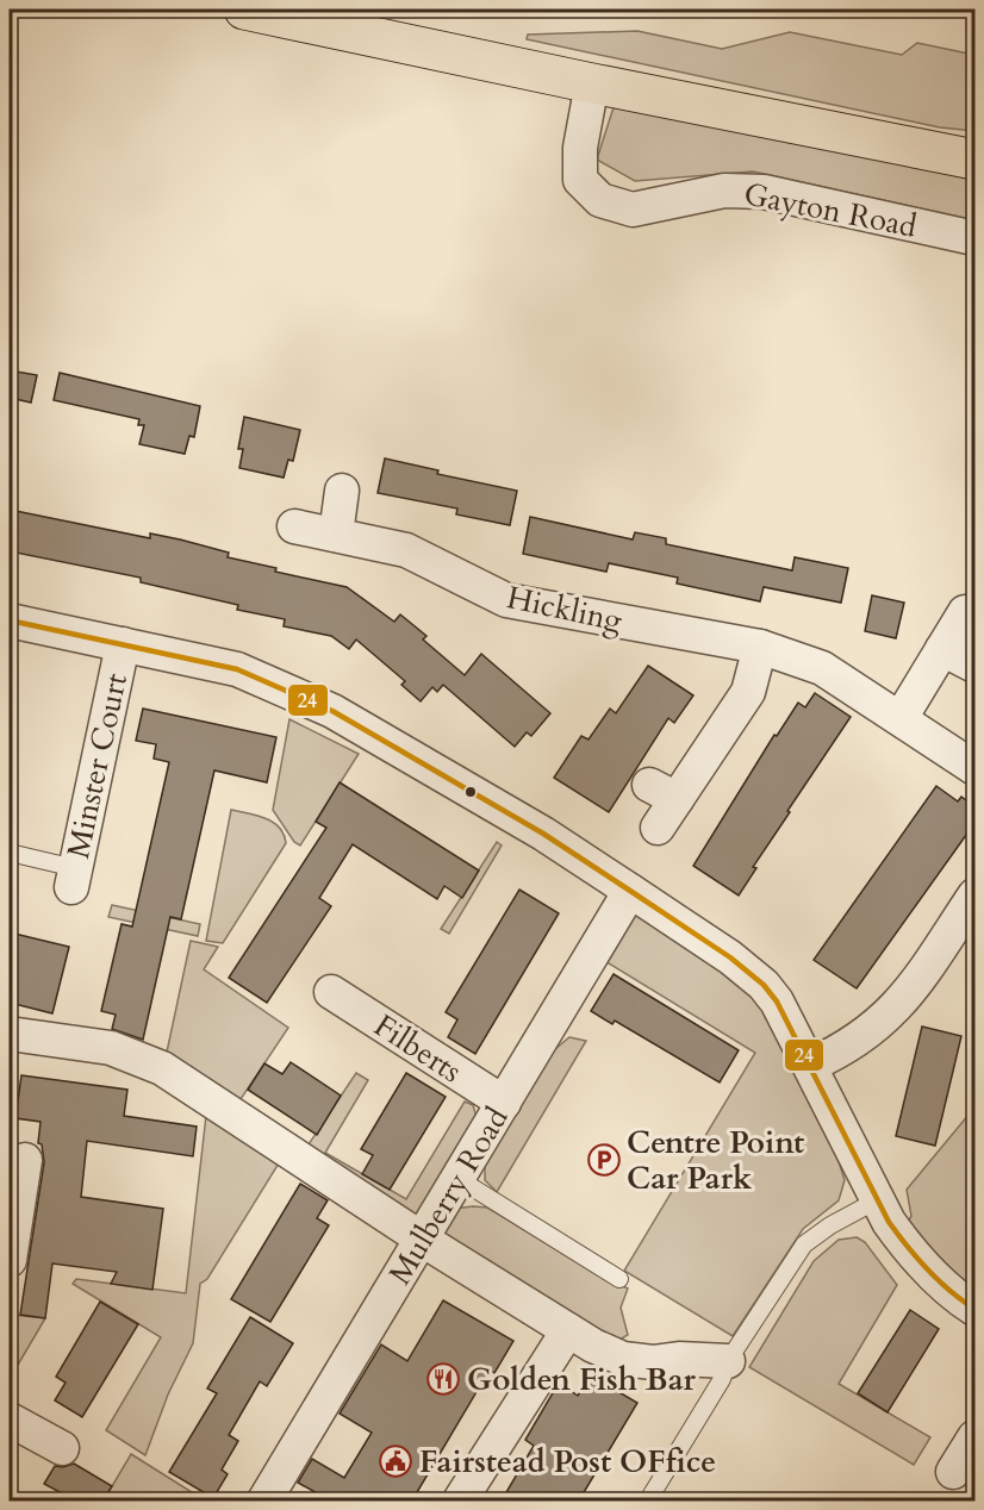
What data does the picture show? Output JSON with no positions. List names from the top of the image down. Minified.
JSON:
{"streets":{"street":["Gayton Road","Hickling","Minster Court","Filberts","Mulberry Road"]},"crossings":[["Filberts","Mulberry Road"]],"places":{"parking":["Centre Point Car Park"],"restaurant":["Golden Fish Bar"],"public building":["Fairstead Post OFfice"]},"lines":["transit line 24"]}
